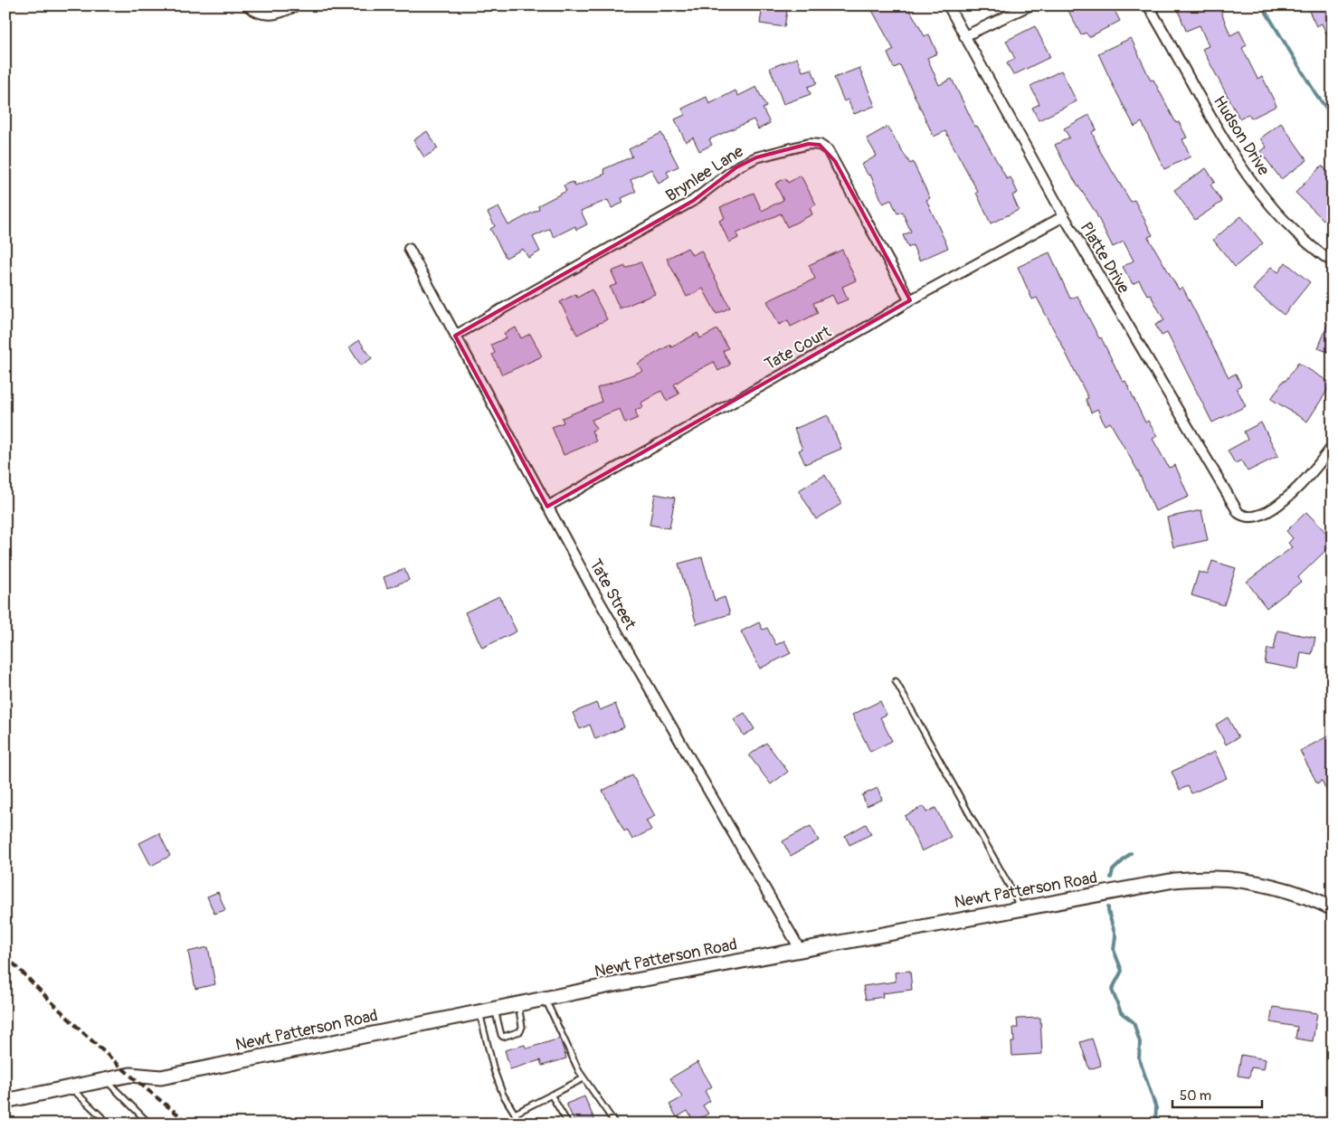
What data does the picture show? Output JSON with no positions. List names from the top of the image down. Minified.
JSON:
{"streets":{"street":["Hudson Drive","Brynlee Lane","Platte Drive","Tate Court","Tate Street","Newt Patterson Road"]},"crossings":[["Brynlee Lane","Tate Court"],["Brynlee Lane","Tate Street"],["Platte Drive","Tate Court"],["Tate Court","Tate Street"],["Tate Street","Newt Patterson Road"]],"scale_bar":"50 m"}
